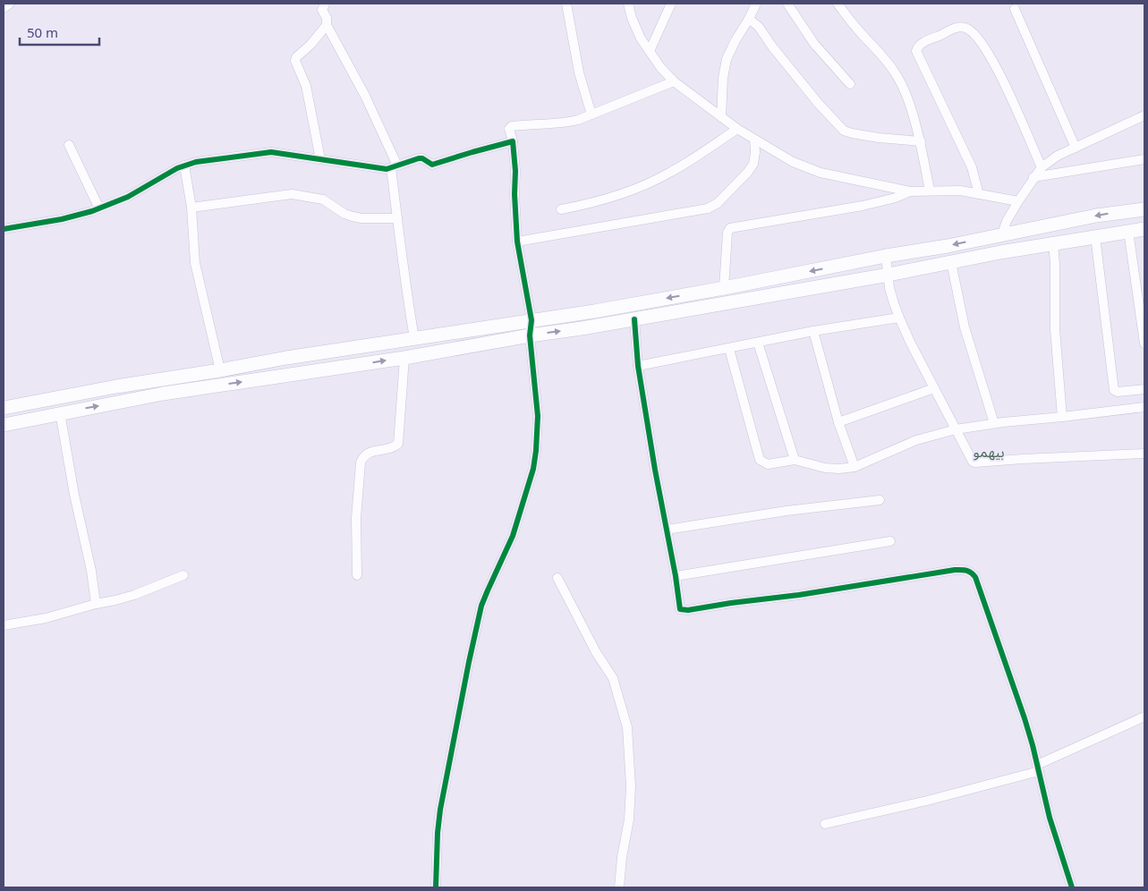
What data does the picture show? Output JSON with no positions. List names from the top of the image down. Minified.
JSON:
{"districts":["بيهمو"],"scale_bar":"50 m"}
